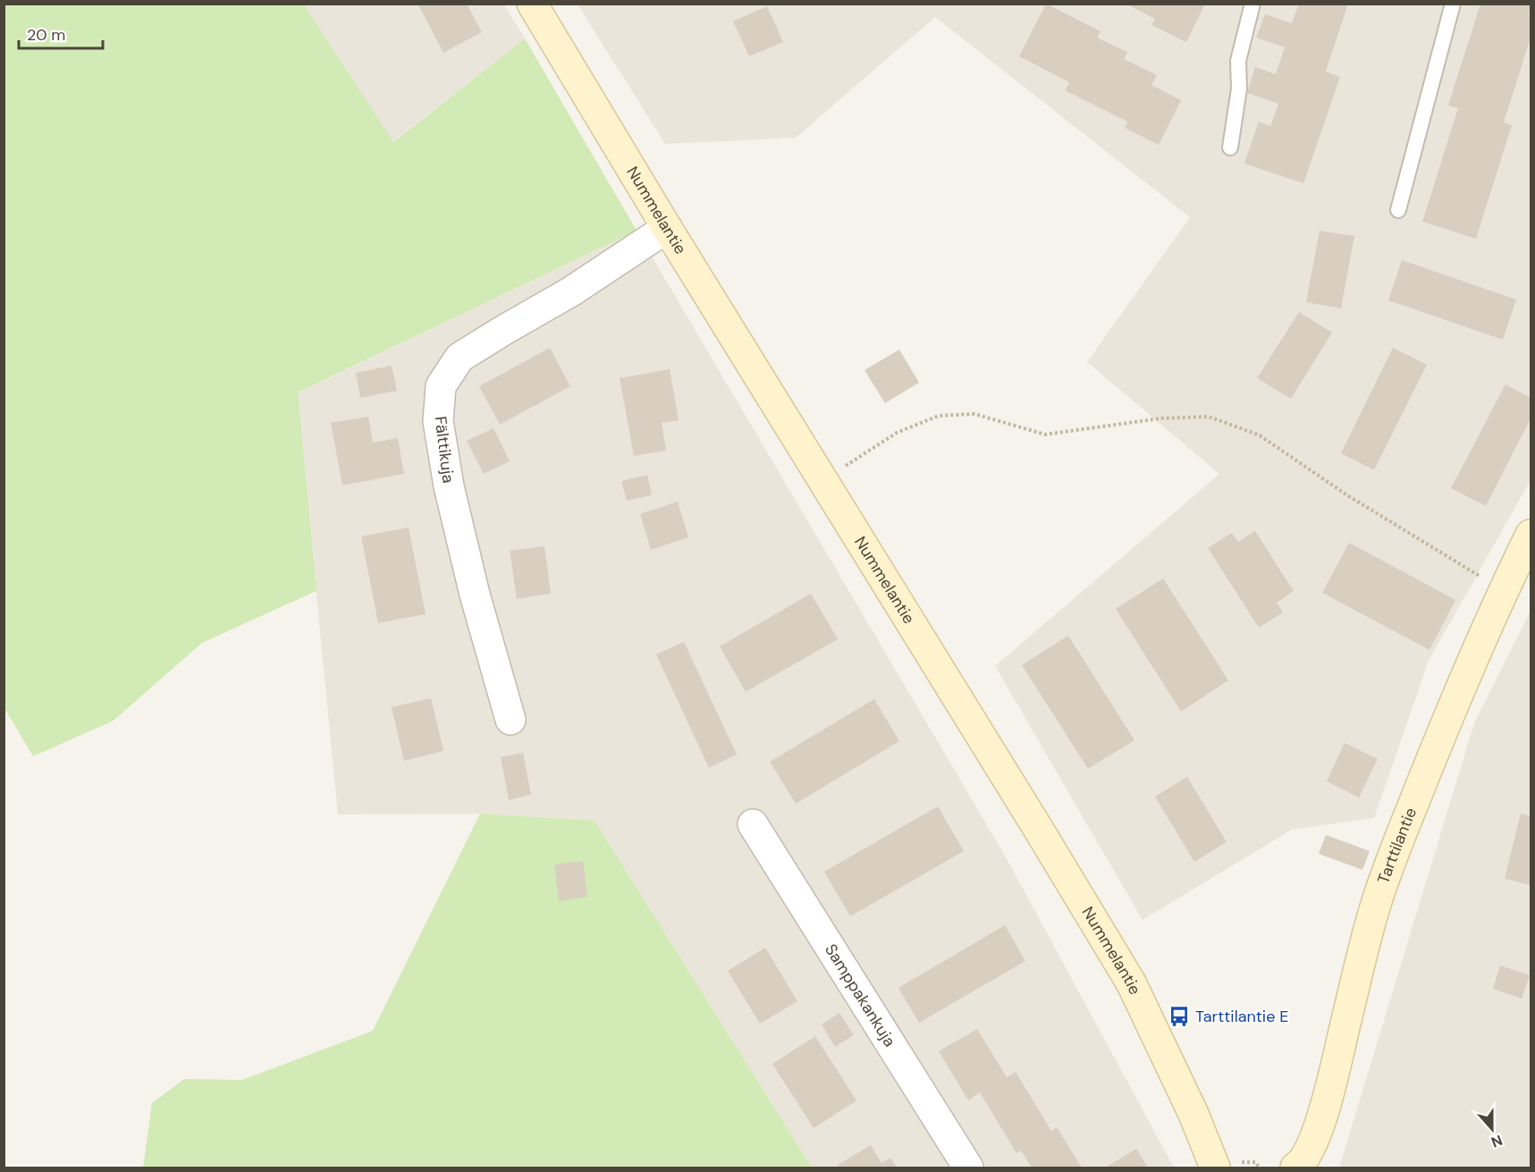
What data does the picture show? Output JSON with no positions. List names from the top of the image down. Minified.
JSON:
{"streets":{"street":["Nummelantie","Fälttikuja","Tarttilantie","Samppakankuja"]},"crossings":[["Nummelantie","Fälttikuja"]],"places":{"bus stop":["Tarttilantie E"]},"scale_bar":"20 m","north":"bottom"}
